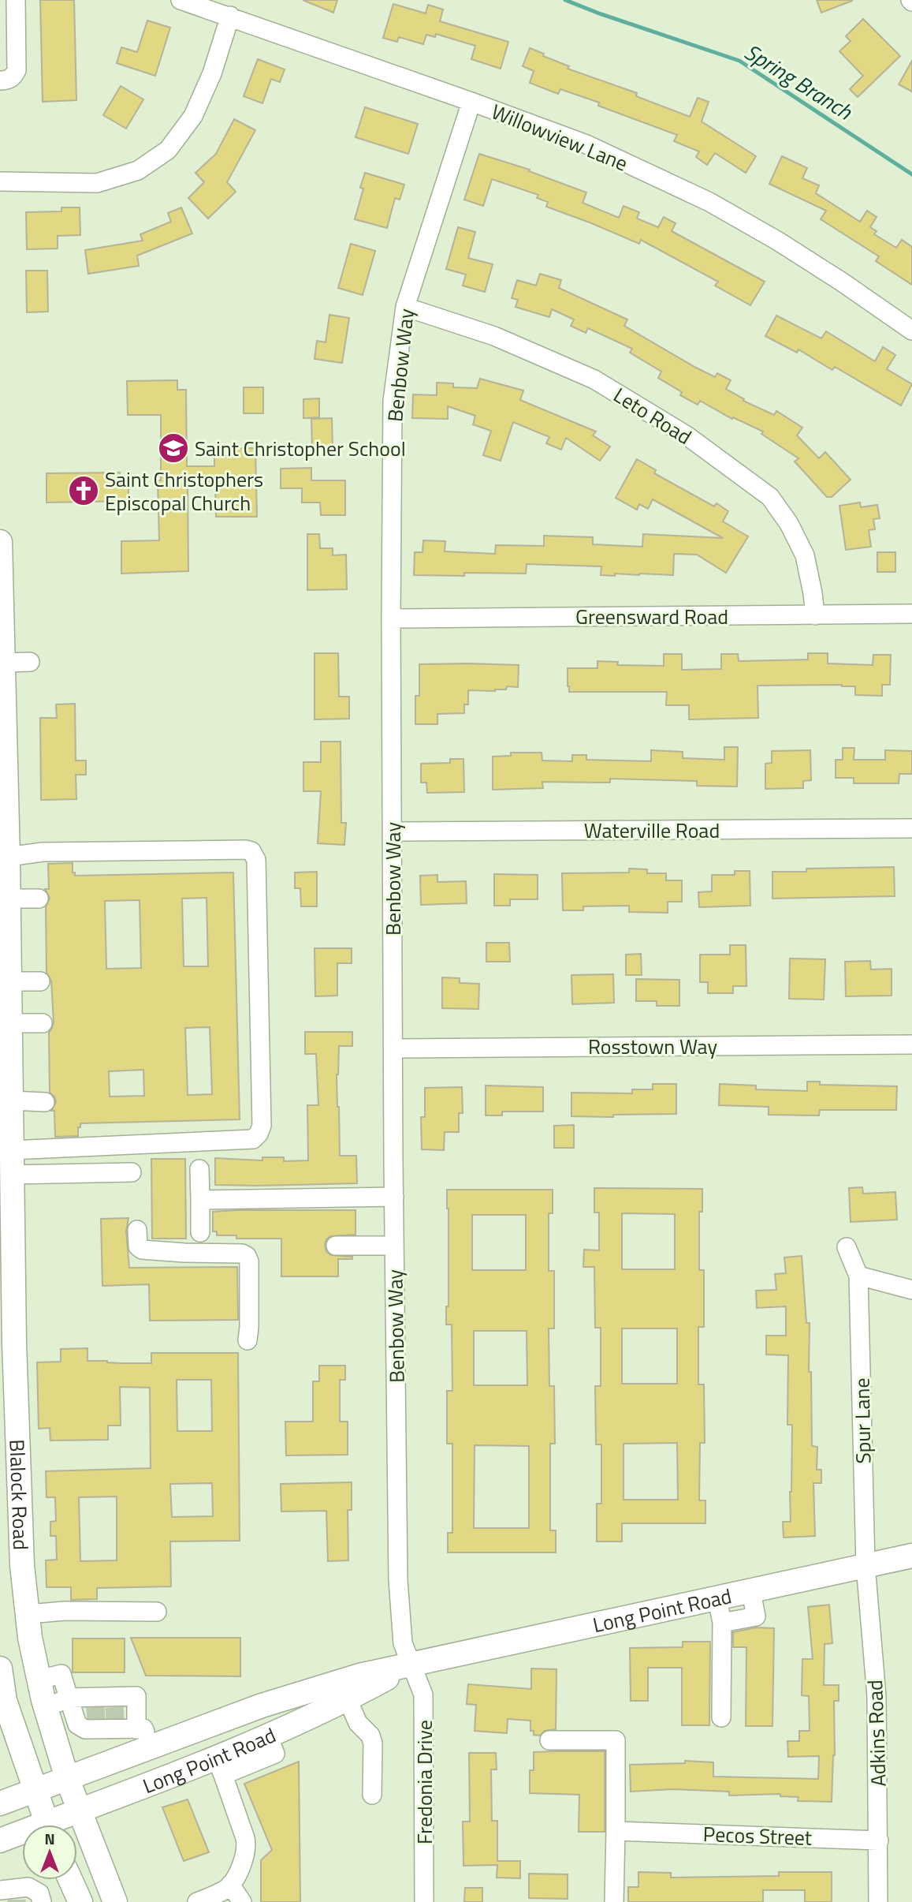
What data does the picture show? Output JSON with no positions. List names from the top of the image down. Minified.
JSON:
{"streets":{"main road":["Blalock Road","Long Point Road"],"street":["Willowview Lane","Benbow Way","Leto Road","Greensward Road","Waterville Road","Rosstown Way","Spur Lane","Adkins Road","Fredonia Drive","Pecos Street"]},"crossings":[["Willowview Lane","Benbow Way"],["Benbow Way","Leto Road"],["Benbow Way","Greensward Road"],["Benbow Way","Waterville Road"],["Benbow Way","Rosstown Way"],["Benbow Way","Long Point Road"],["Benbow Way","Fredonia Drive"],["Leto Road","Greensward Road"],["Spur Lane","Long Point Road"],["Spur Lane","Adkins Road"],["Blalock Road","Long Point Road"],["Long Point Road","Adkins Road"],["Long Point Road","Fredonia Drive"],["Adkins Road","Pecos Street"]],"water":["Spring Branch"],"places":{"school or university":["Saint Christopher School"],"church":["Saint Christophers Episcopal Church"]},"north":"top"}
